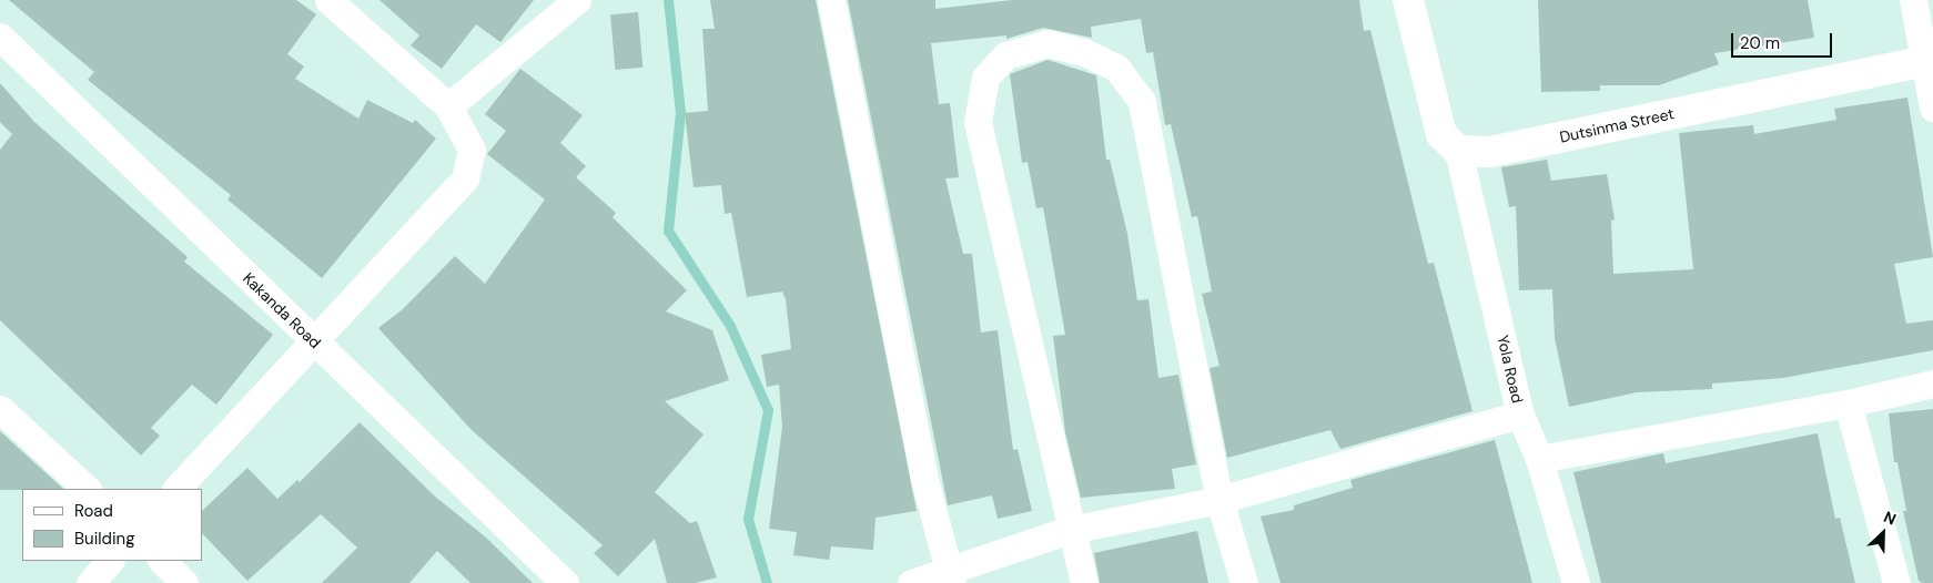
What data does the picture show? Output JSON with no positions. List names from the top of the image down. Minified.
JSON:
{"streets":{"street":["Dutsinma Street","Kakanda Road","Yola Road"]},"crossings":[["Dutsinma Street","Yola Road"]],"legend":["Road","Building"],"scale_bar":"20 m","north":"top right"}
